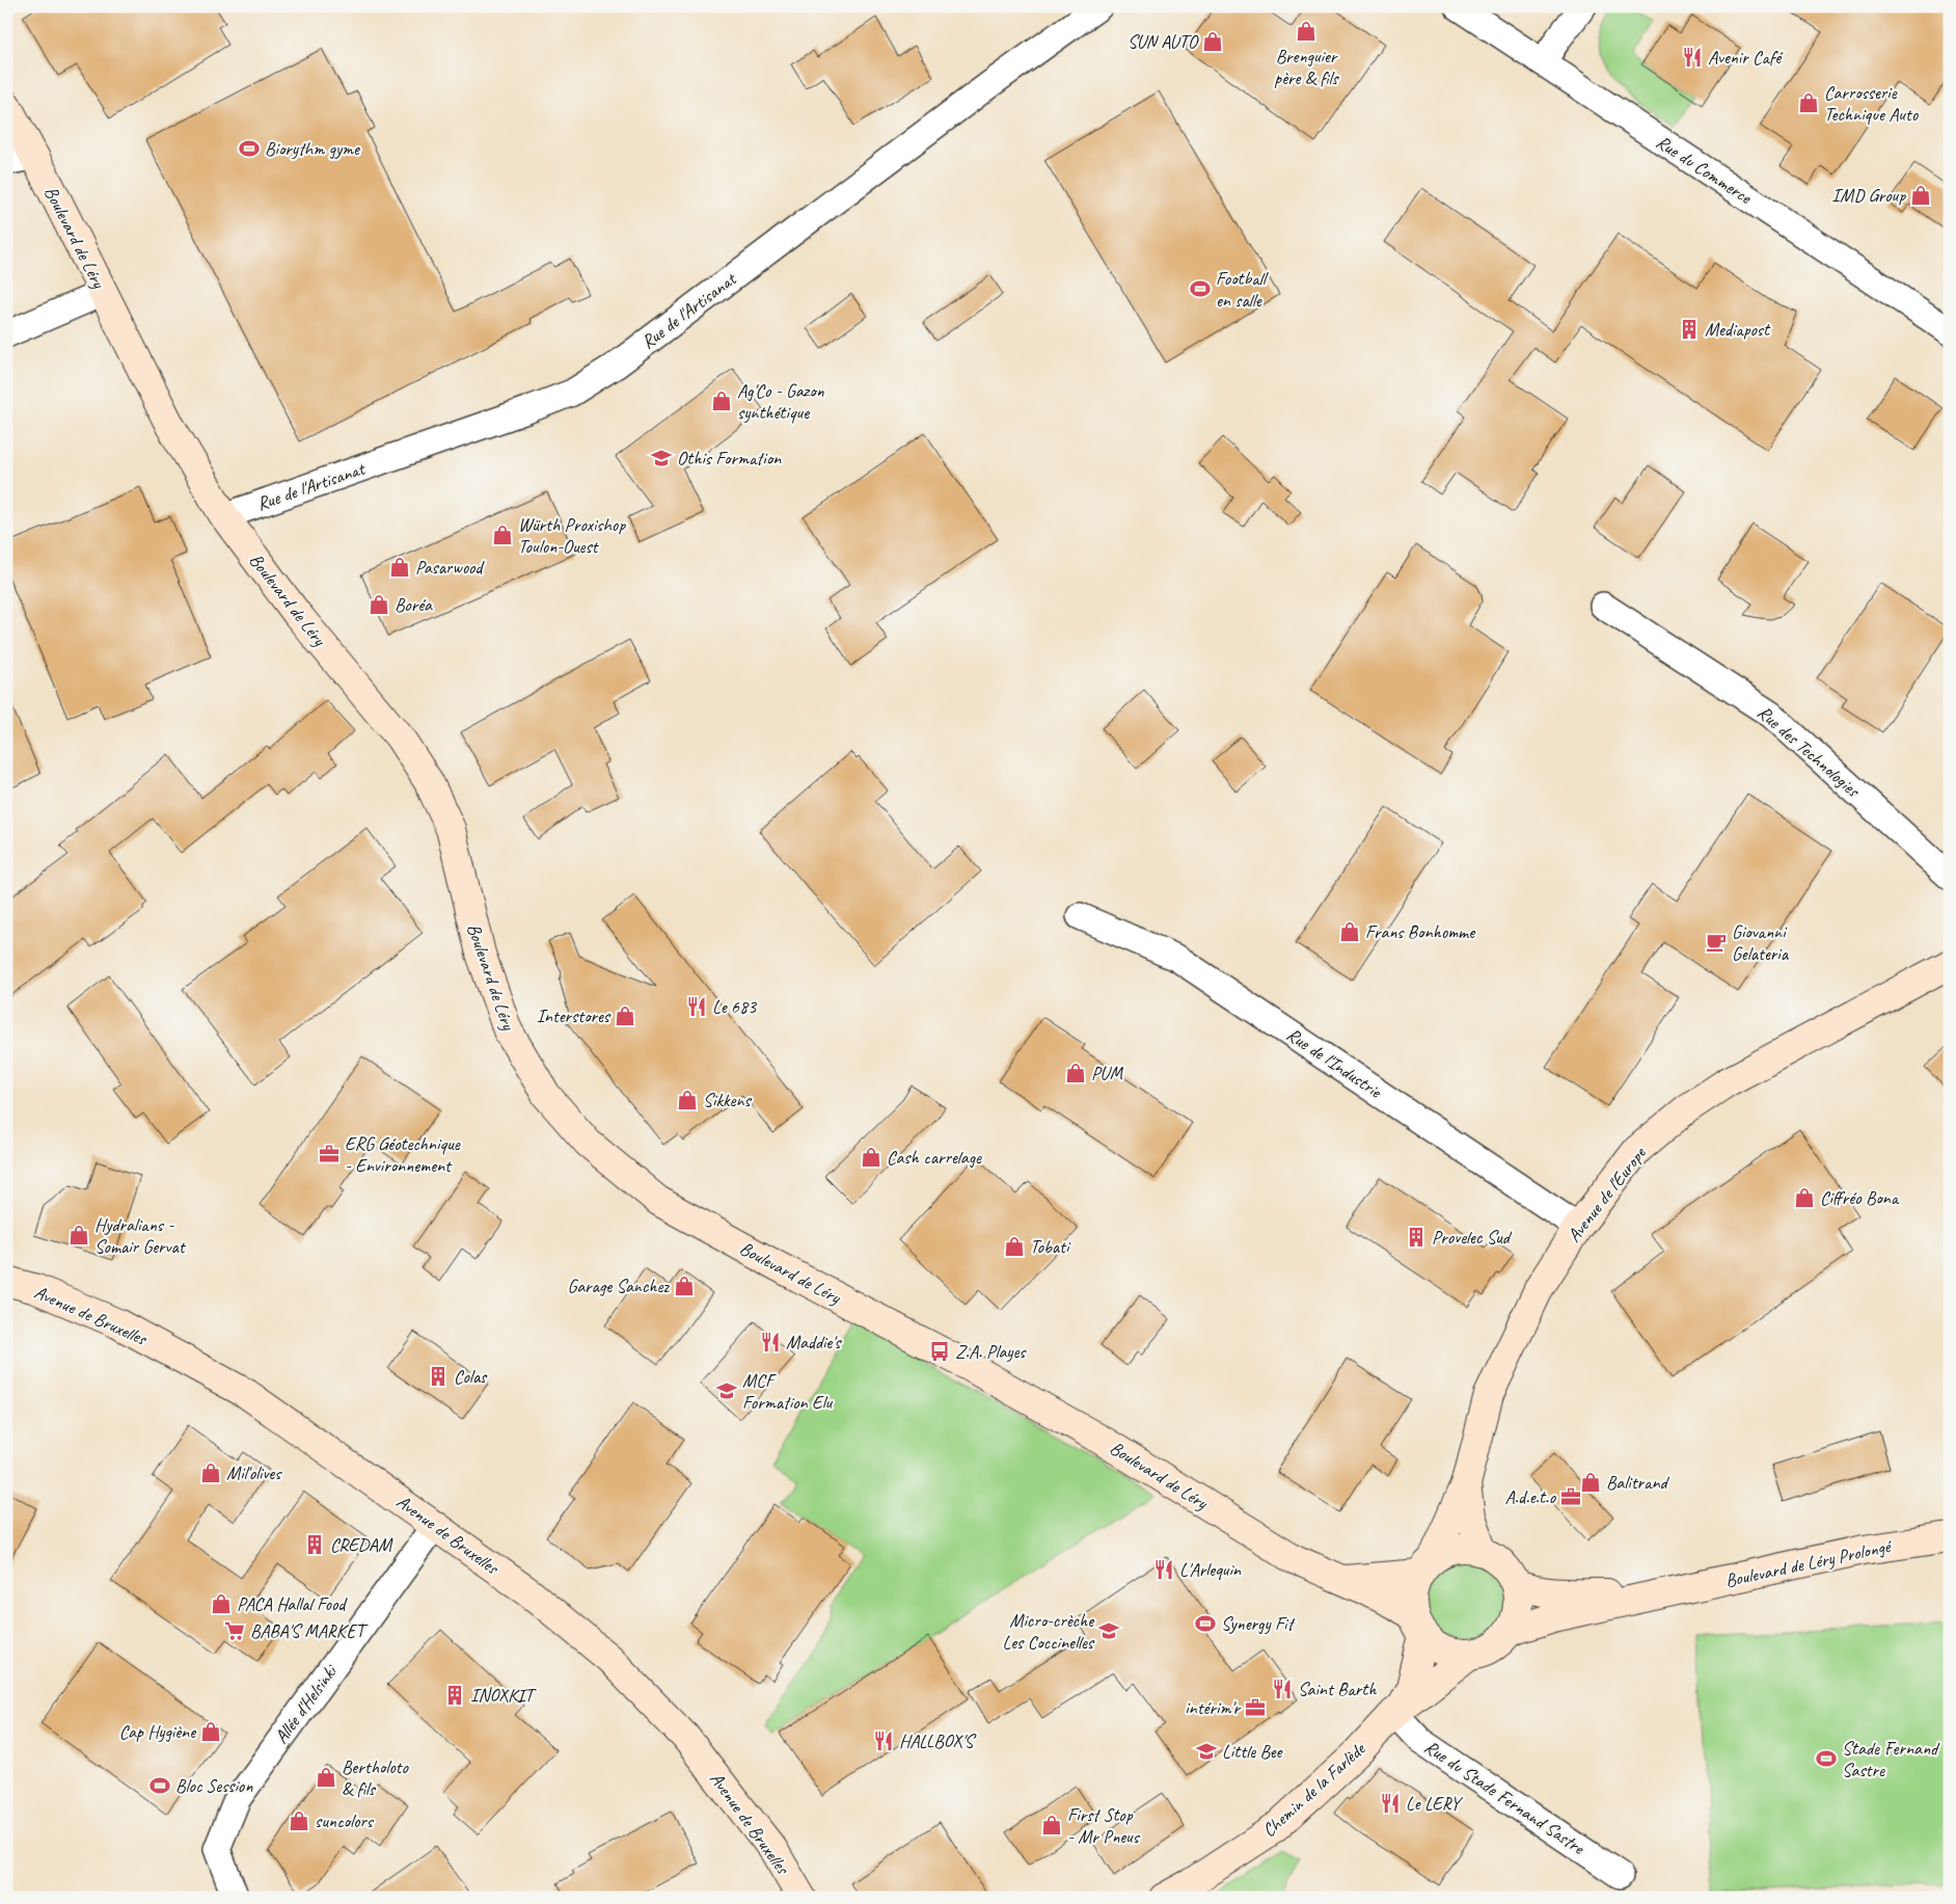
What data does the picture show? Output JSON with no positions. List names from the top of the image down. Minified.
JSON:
{"streets":{"street":["Rue du Commerce","Boulevard de Léry","Rue de l'Artisanat","Rue des Technologies","Rue de l'Industrie","Avenue de l'Europe","Avenue de Bruxelles","Boulevard de Léry Prolongé","Allée d'Helsinki","Chemin de la Farlède","Rue du Stade Fernand Sastre"]},"crossings":[["Boulevard de Léry","Rue de l'Artisanat"],["Boulevard de Léry","Avenue de l'Europe"],["Boulevard de Léry","Boulevard de Léry Prolongé"],["Boulevard de Léry","Chemin de la Farlède"],["Rue de l'Industrie","Avenue de l'Europe"],["Avenue de l'Europe","Boulevard de Léry Prolongé"],["Avenue de l'Europe","Chemin de la Farlède"],["Avenue de Bruxelles","Allée d'Helsinki"],["Boulevard de Léry Prolongé","Chemin de la Farlède"],["Chemin de la Farlède","Rue du Stade Fernand Sastre"]],"places":{"shop":["Brenguier père & fils","SUN AUTO","Carrosserie Technique Auto","IMD Group","Ag'Co - Gazon synthétique","Würth Proxishop Toulon-Ouest","Pasarwood","Boréa","Frans Bonhomme","Interstores","PUM","Sikkens","Cash carrelage","Ciffréo Bona","Hydralians - Somair Gervat","Tobati","Garage Sanchez","Mil'olives","Balitrand","PACA Hallal Food","Cap Hygiène","Bertholoto & fils","suncolors","First Stop - Mr Pneus"],"restaurant":["Avenir Café","Le 683","Maddie's","L'Arlequin","Saint Barth","HALLBOX'S","Le LERY"],"sports":["Biorythm gyme","Football en salle","Synergy Fit","Stade Fernand Sastre","Bloc Session"],"building":["Mediapost","Provelec Sud","Colas","CREDAM","INOXKIT"],"school or university":["Othis Formation","MCF Formation Elu","Micro-crèche Les Coccinelles","Little Bee"],"cafe":["Giovanni Gelateria"],"office":["ERG Géotechnique - Environnement","A.d.e.t.o","intérim'r"],"bus stop":["Z.A. Playes"],"supermarket":["BABA'S MARKET"]}}
